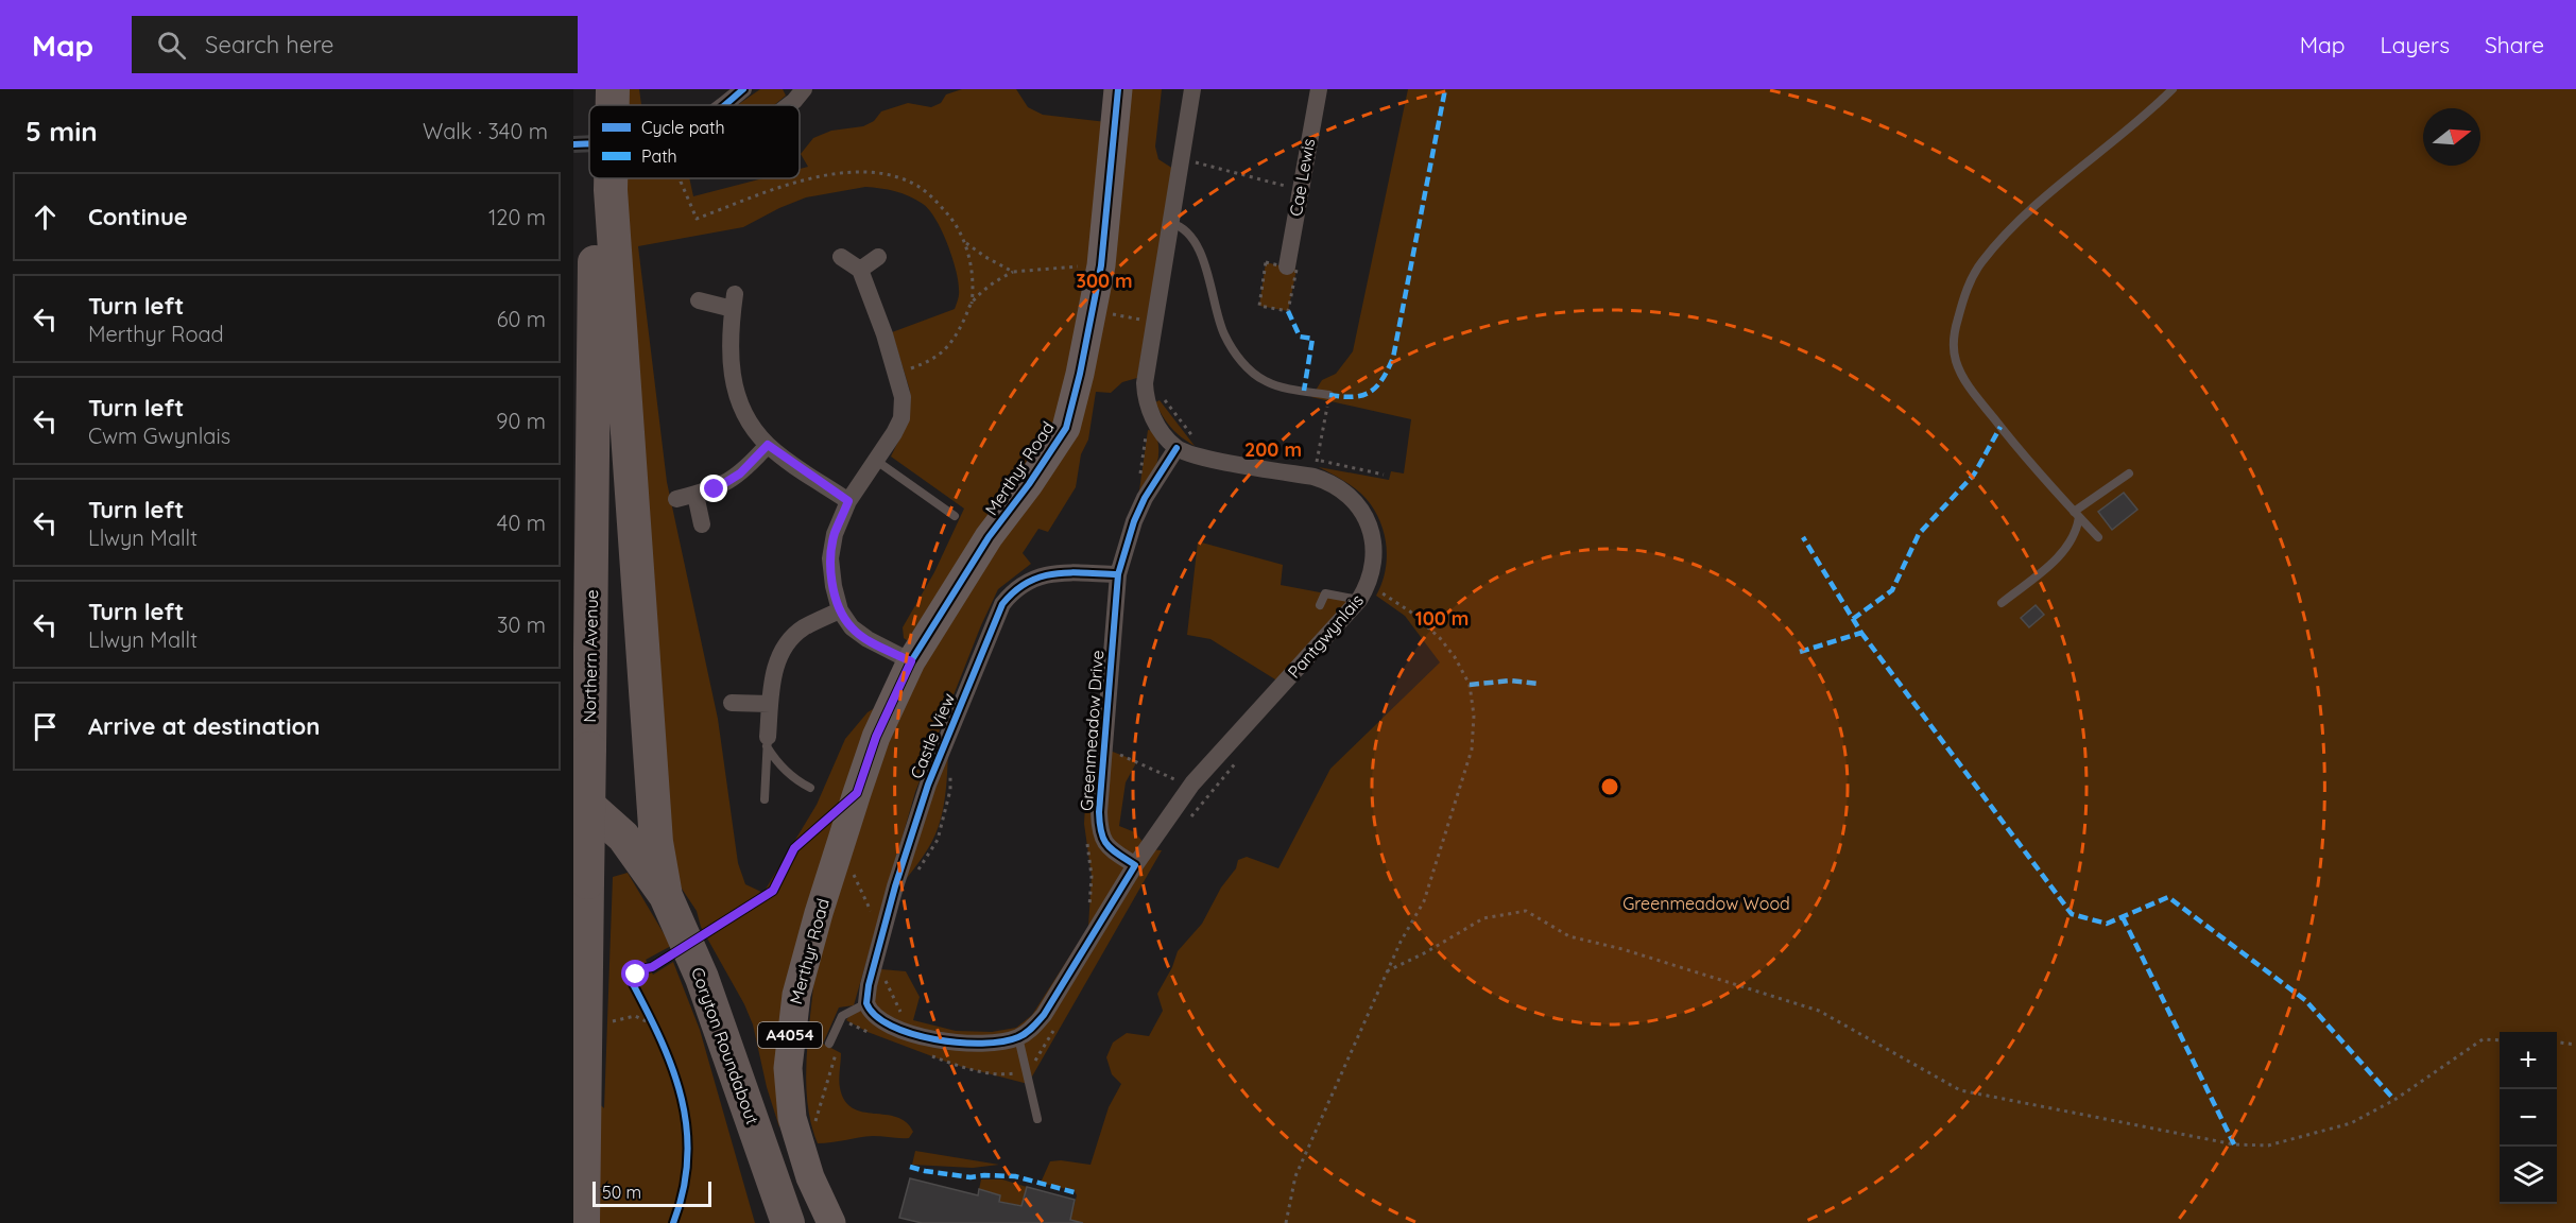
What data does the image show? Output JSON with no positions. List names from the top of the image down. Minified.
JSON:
{"streets":{"highway":["Northern Avenue","Coryton Roundabout"],"main road":["Merthyr Road","A4054"],"street":["Cae Lewis","Pantgwynlais","Greenmeadow Drive","Castle View"]},"crossings":[["Pantgwynlais","Greenmeadow Drive"],["Greenmeadow Drive","Castle View"]],"parks":["Greenmeadow Wood"],"legend":["Cycle path","Path"],"scale_bar":"50 m","north":"right","page":{"header":"Map","search":"Search here","nav":["Map","Layers","Share"],"heading":["5 min","Walk · 340 m"],"list":[["Continue","120 m"],["Turn left","Merthyr Road","60 m"],["Turn left","Cwm Gwynlais","90 m"],["Turn left","Llwyn Mallt","40 m"],["Turn left","Llwyn Mallt","30 m"],"Arrive at destination"],"map_buttons":["+","−"],"scale":"50 m"},"rings":["300 m","200 m","100 m"]}
